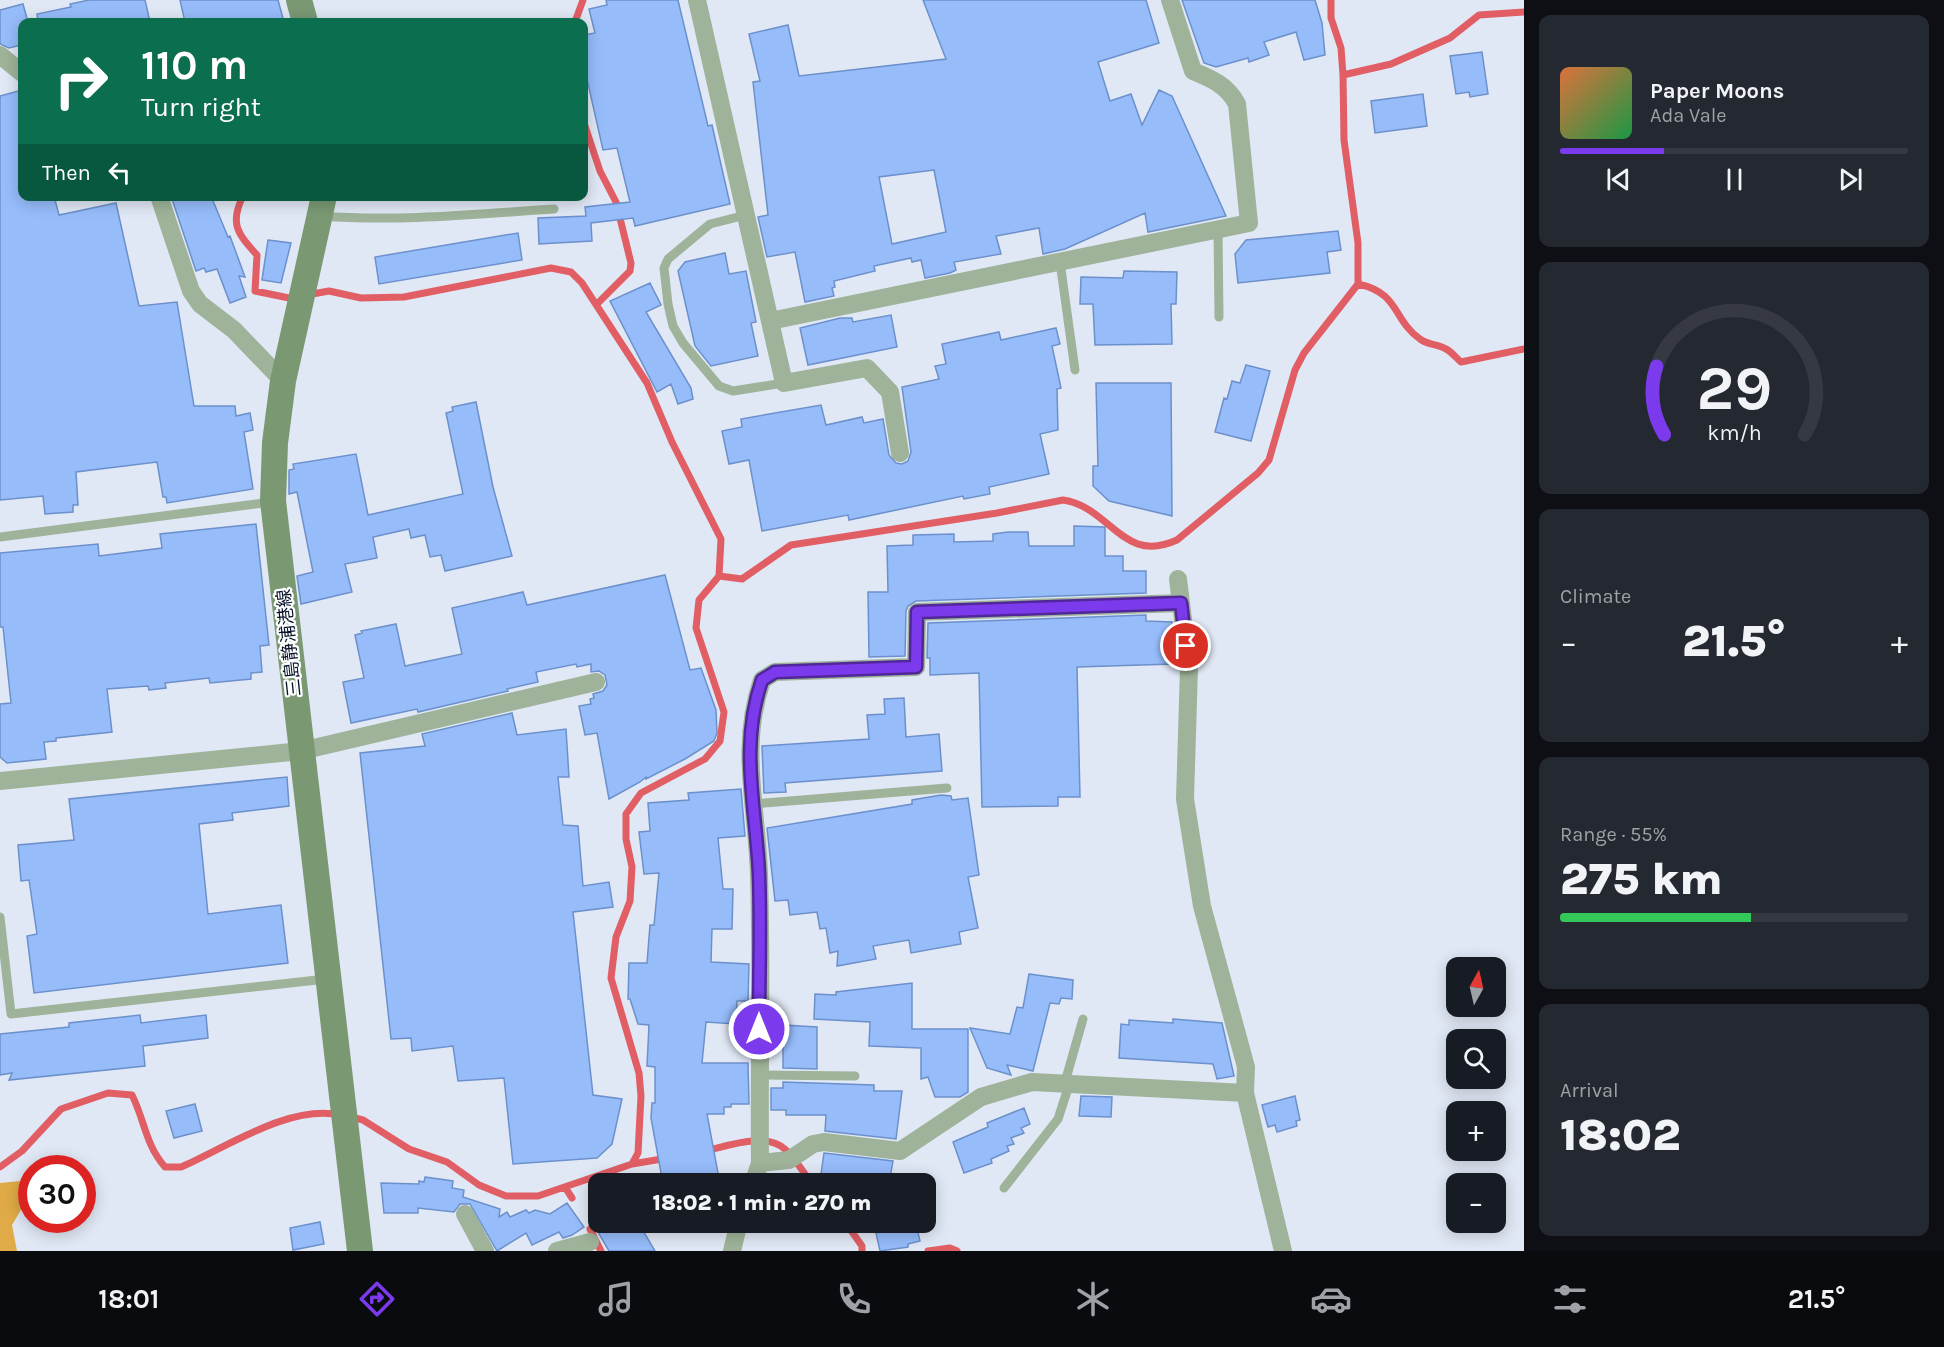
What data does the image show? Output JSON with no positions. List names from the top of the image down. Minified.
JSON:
{"streets":{"main road":["三島静浦港線"]},"north":"top","page":{"turn":["110 m","Turn right"],"song":["Paper Moons","Ada Vale"],"then":"Then","tile":["Climate",["Range · 55%","275 km"],["Arrival","18:02"]],"heat":["−","21.5°","+"],"map_buttons":["+","−"],"limit":"30","trip":"18:02 · 1 min · 270 m","tabs":["18:01","21.5°"],"gauge":["29","km/h"]}}
